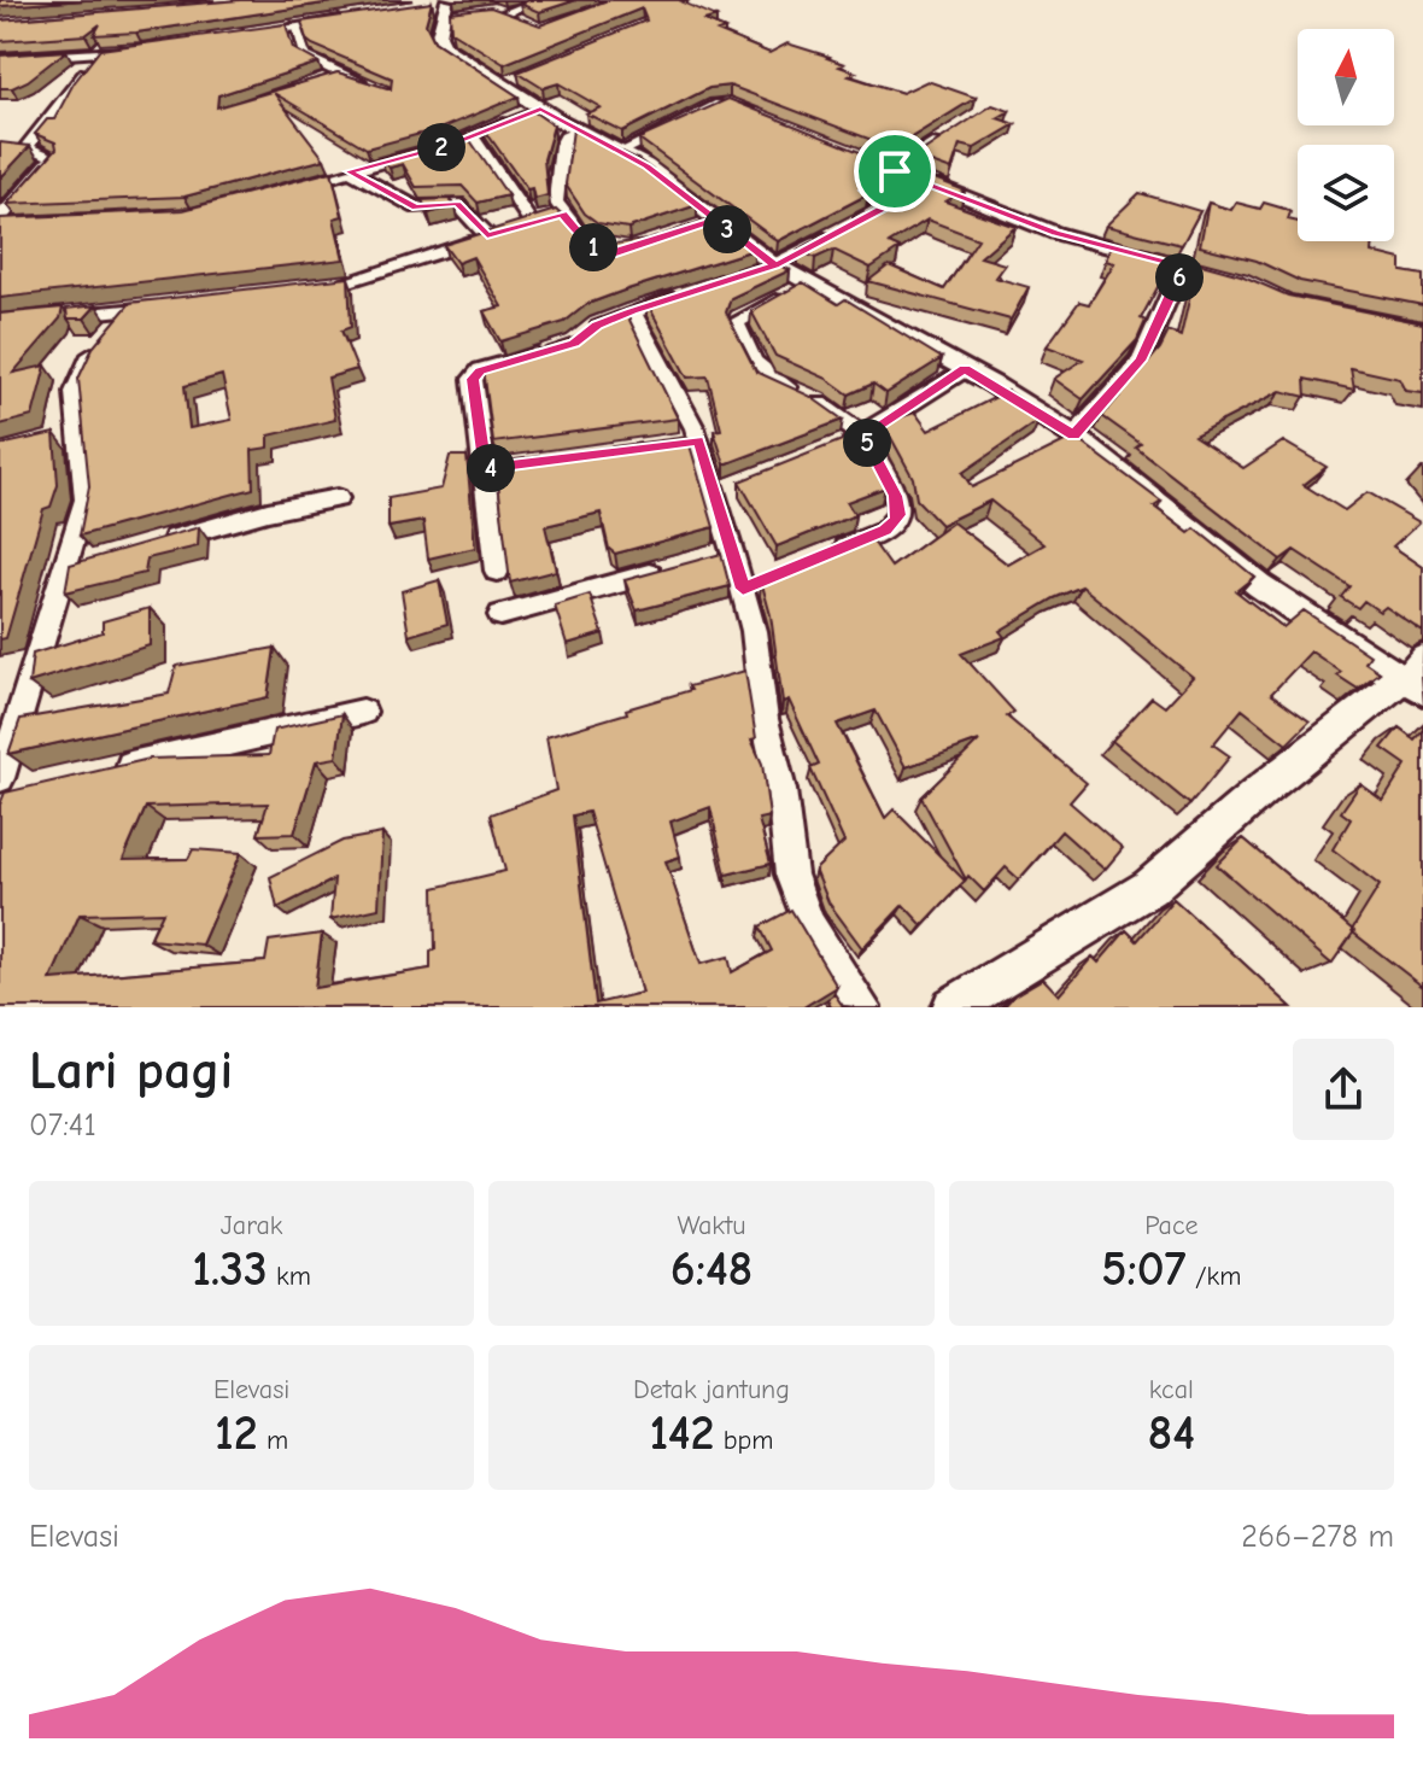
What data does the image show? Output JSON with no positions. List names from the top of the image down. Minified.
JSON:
{"north":"top","page":{"pins":["2","3","1","6","5","4"],"heading":["Lari pagi","07:41"],"stats":[["Jarak","1.33 km"],["Waktu","6:48"],["Pace","5:07 /km"],["Elevasi","12 m"],["Detak jantung","142 bpm"],["kcal","84"]],"chart":["Elevasi","266–278 m"]}}
